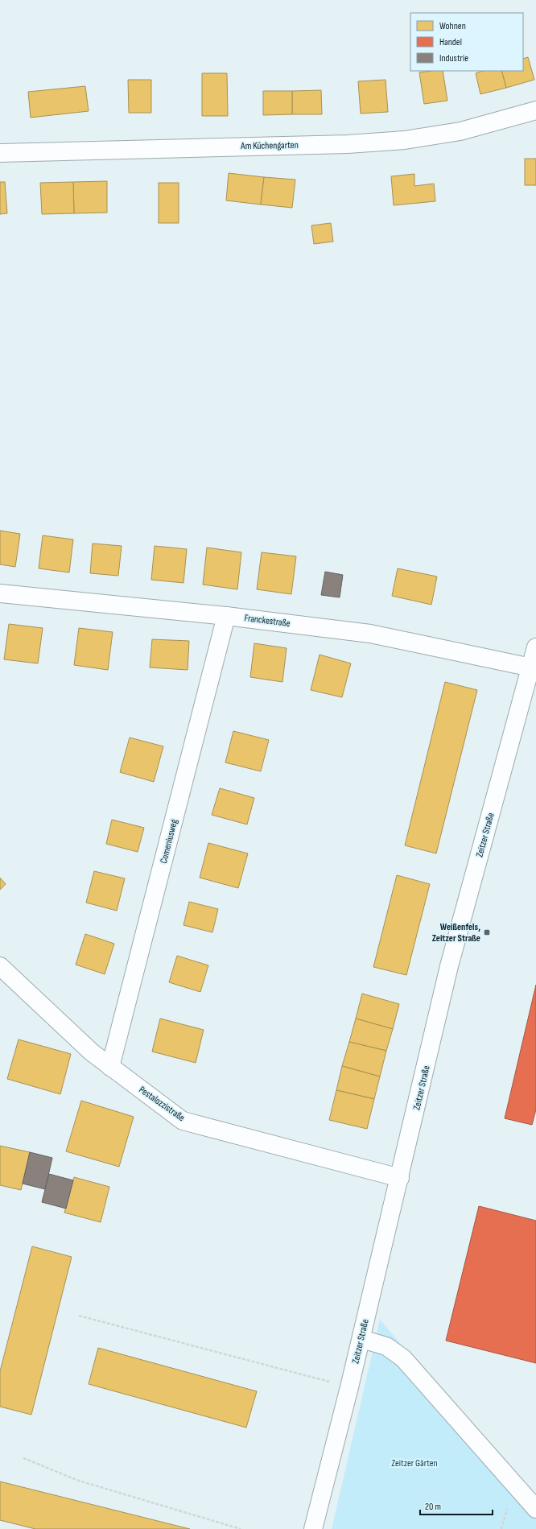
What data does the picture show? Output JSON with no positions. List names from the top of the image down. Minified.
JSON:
{"streets":{"street":["Am Küchengarten","Franckestraße","Zeitzer Straße","Comeniusweg","Pestalozzistraße"]},"crossings":[["Franckestraße","Zeitzer Straße"],["Franckestraße","Comeniusweg"],["Zeitzer Straße","Pestalozzistraße"],["Comeniusweg","Pestalozzistraße"]],"parks":["Zeitzer Gärten"],"places":{"transit":["Weißenfels, Zeitzer Straße"]},"legend":["Wohnen","Handel","Industrie"],"scale_bar":"20 m"}
